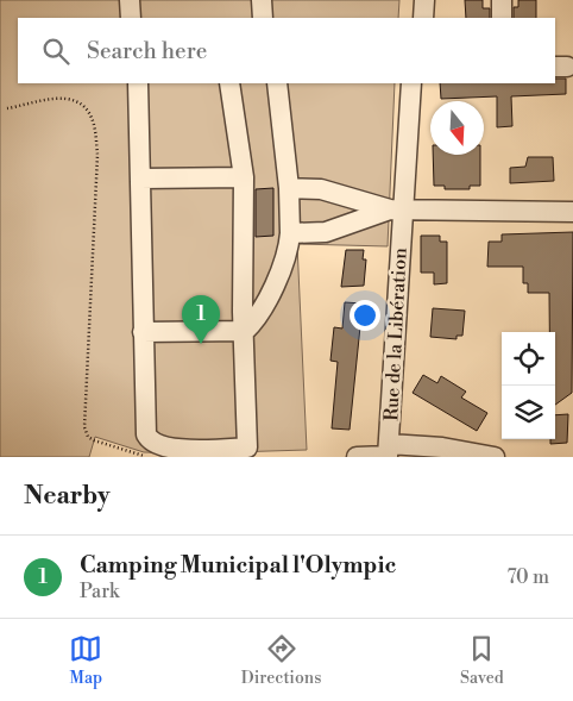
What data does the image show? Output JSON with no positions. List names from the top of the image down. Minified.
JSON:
{"streets":{"street":["Rue de la Libération"]},"north":"bottom","page":{"search":"Search here","pins":"1","heading":"Nearby","list":[{"mark":"1","name":"Camping Municipal l'Olympic","note":"Park","value":"70 m"}],"nav":["Map","Directions","Saved"]}}
